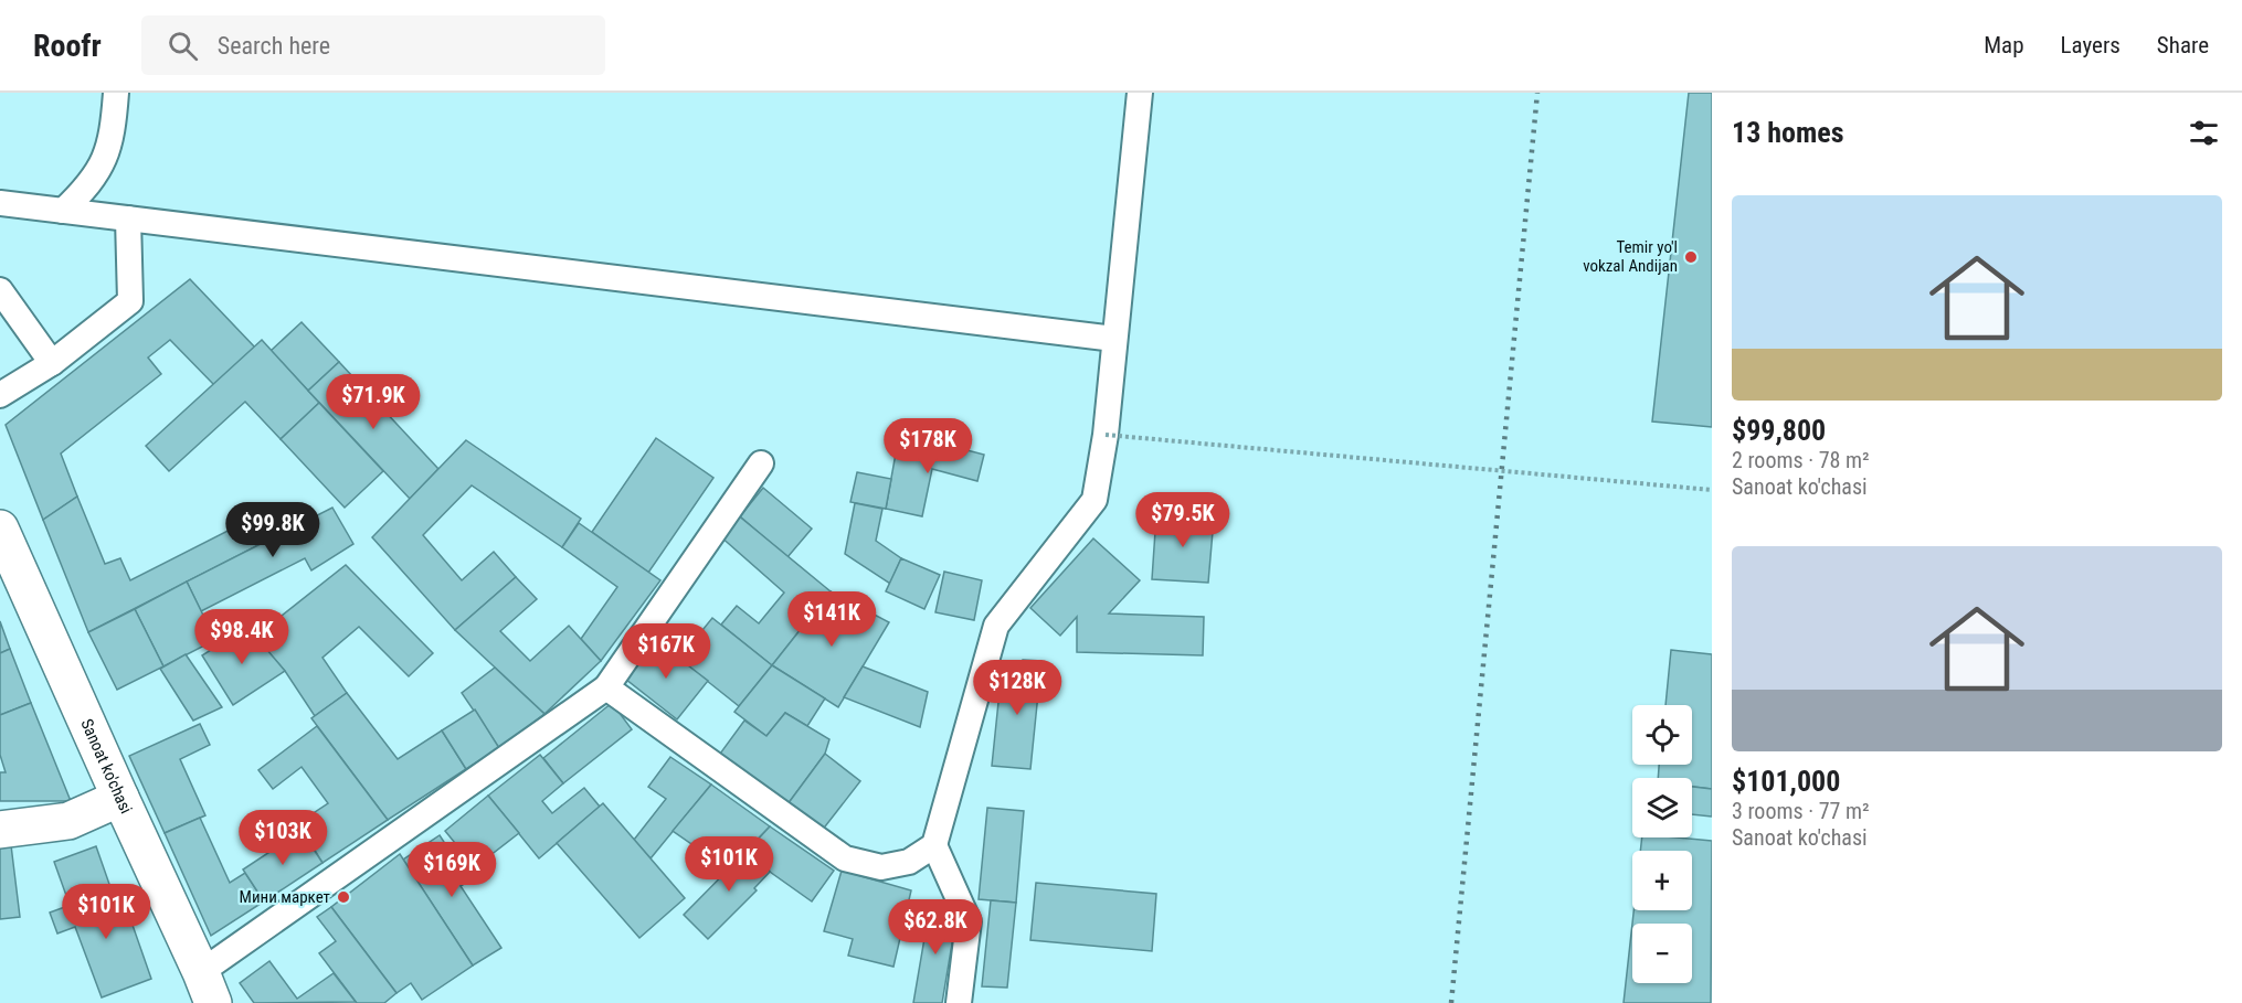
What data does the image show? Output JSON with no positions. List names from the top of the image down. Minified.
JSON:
{"streets":{"street":["Sanoat ko'chasi"]},"places":["Temir yo'l vokzal Andijan","Мини маркет"],"page":{"header":"Roofr","search":"Search here","nav":["Map","Layers","Share"],"heading":"13 homes","list":[{"name":"$99,800","note":"2 rooms · 78 m² · Sanoat ko'chasi"},{"name":"$101,000","note":"3 rooms · 77 m² · Sanoat ko'chasi"}],"price":["$71.9K","$178K","$79.5K","$99.8K","$141K","$98.4K","$167K","$128K","$103K","$101K","$169K","$101K","$62.8K"],"map_buttons":["+","−"]}}
